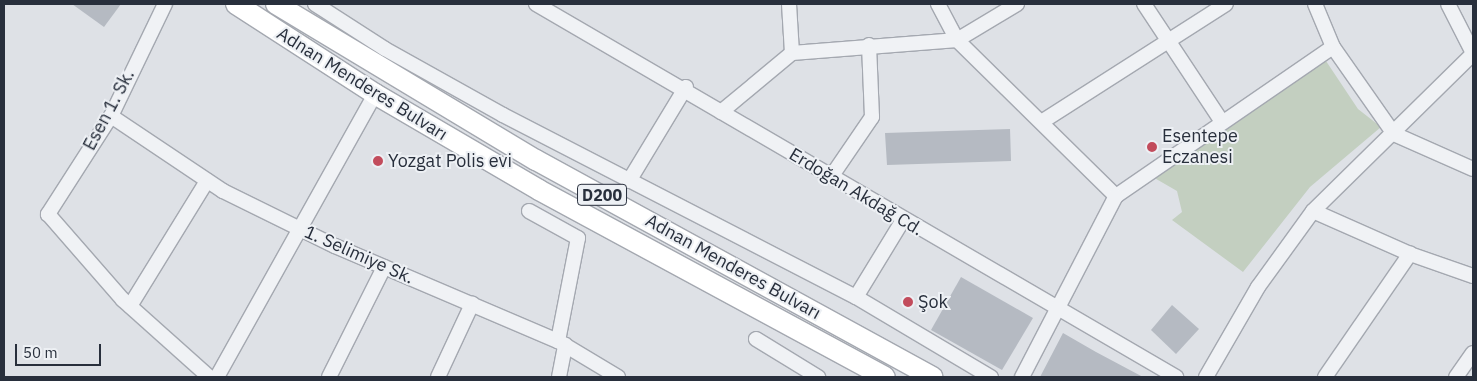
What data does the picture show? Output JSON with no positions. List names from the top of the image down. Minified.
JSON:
{"streets":{"highway":["Adnan Menderes Bulvarı","D200"],"street":["Esen 1. Sk.","Erdoğan Akdağ Cd.","1. Selimiye Sk."]},"crossings":[["Esen 1. Sk.","1. Selimiye Sk."]],"places":["Esentepe Eczanesi","Yozgat Polis evi","Şok"],"scale_bar":"50 m"}
